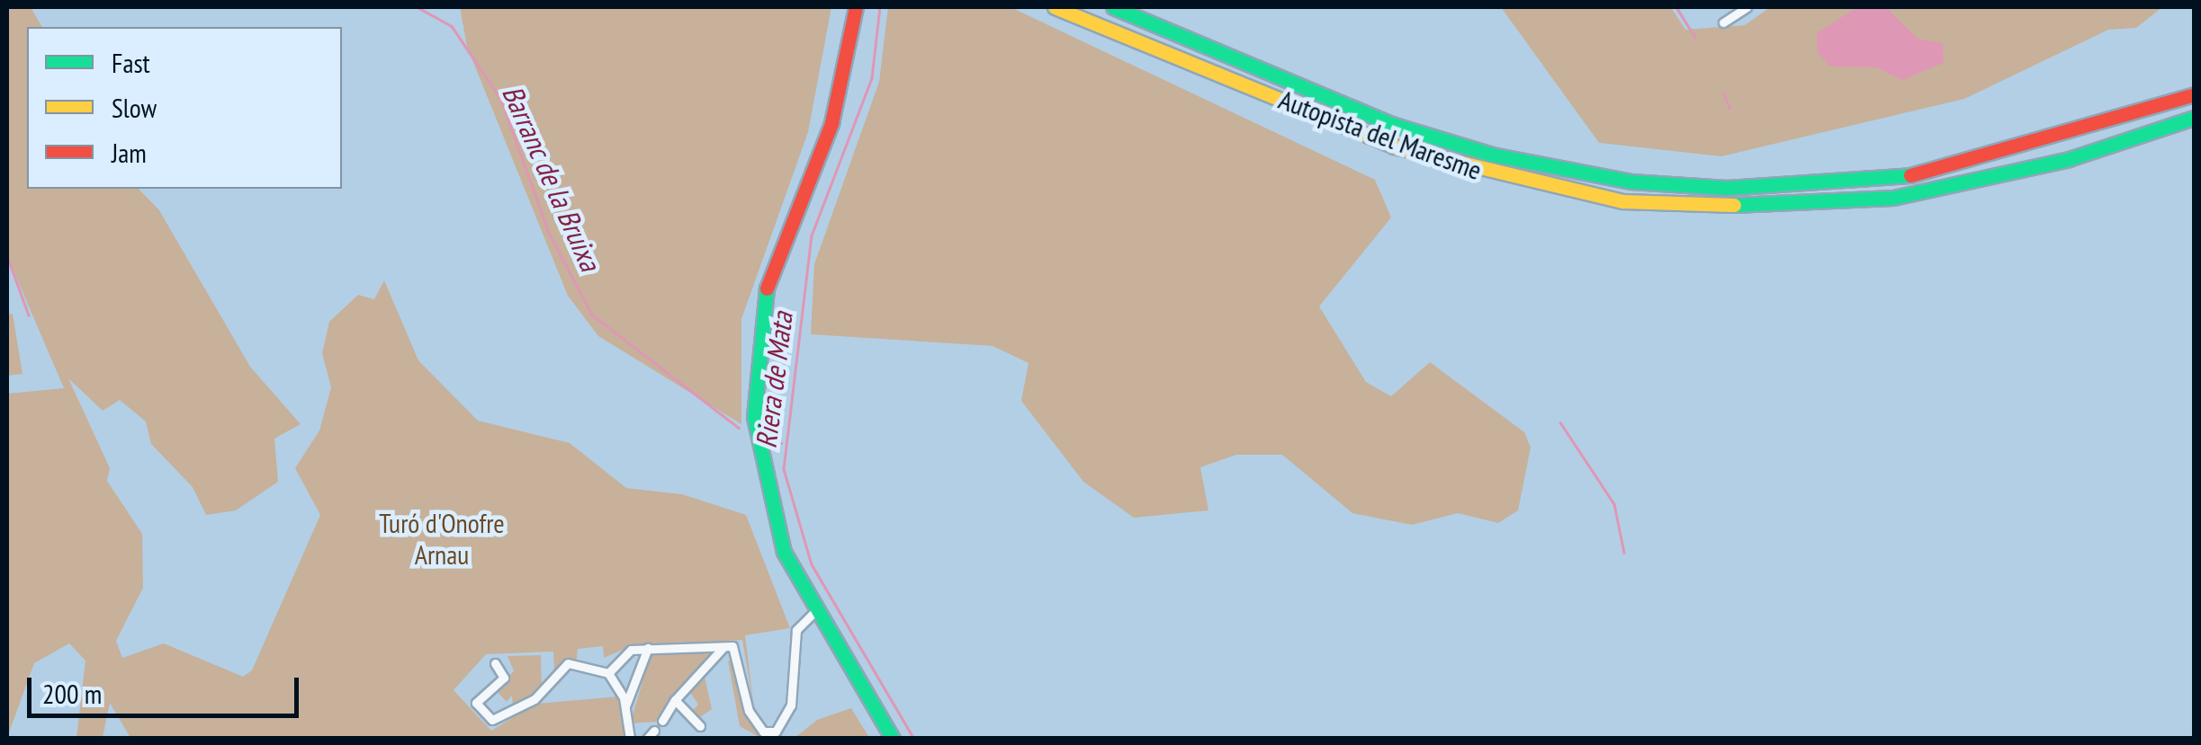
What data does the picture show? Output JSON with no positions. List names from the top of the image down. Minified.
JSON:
{"streets":{"main road":["Autopista del Maresme"]},"water":["Barranc de la Bruixa","Riera de Mata"],"parks":["Turó d'Onofre Arnau"],"legend":["Fast","Slow","Jam"],"scale_bar":"200 m"}
